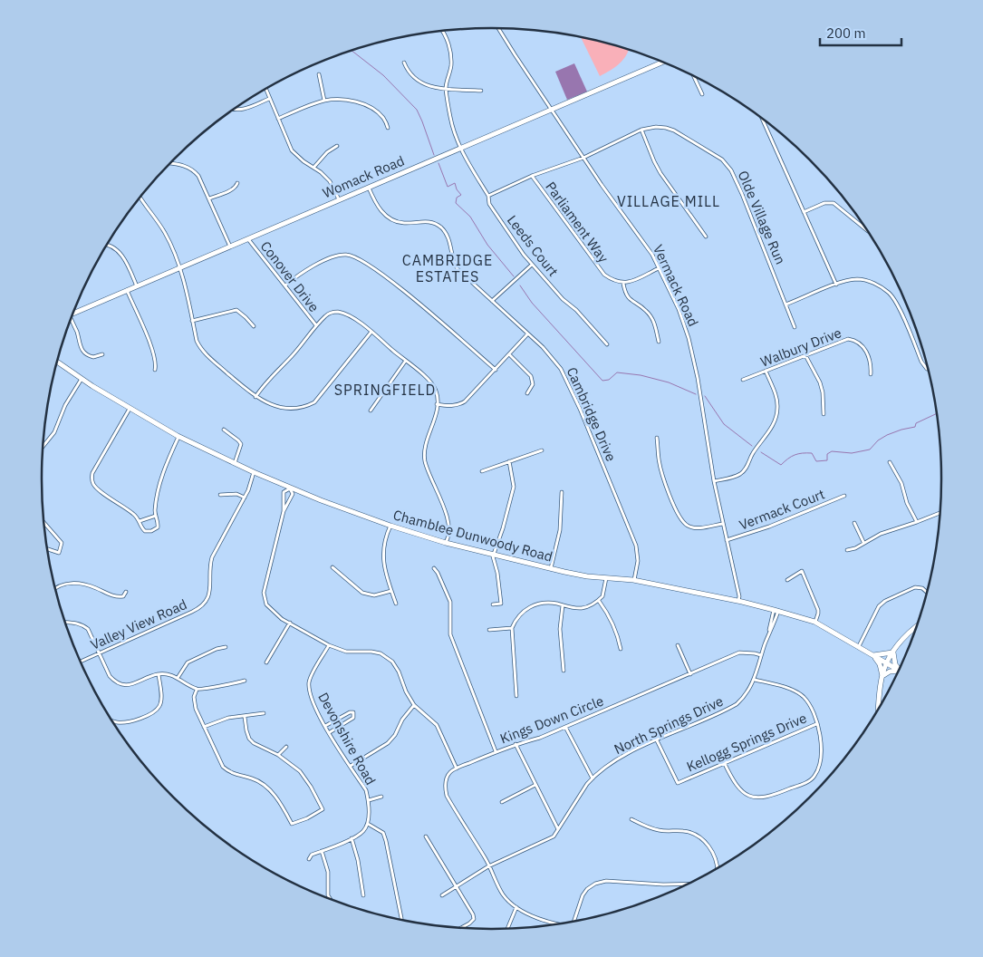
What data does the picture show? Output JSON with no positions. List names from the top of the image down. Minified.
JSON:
{"streets":{"street":["Womack Road","Olde Village Run","Parliament Way","Leeds Court","Conover Drive","Vermack Road","Walbury Drive","Cambridge Drive","Vermack Court","Chamblee Dunwoody Road","Valley View Road","Kings Down Circle","North Springs Drive","Devonshire Road","Kellogg Springs Drive"]},"crossings":[["Womack Road","Leeds Court"],["Womack Road","Conover Drive"],["Womack Road","Vermack Road"],["Womack Road","Cambridge Drive"],["Olde Village Run","Parliament Way"],["Olde Village Run","Leeds Court"],["Olde Village Run","Vermack Road"],["Vermack Road","Vermack Court"],["Vermack Road","Chamblee Dunwoody Road"],["Cambridge Drive","Chamblee Dunwoody Road"],["Chamblee Dunwoody Road","Valley View Road"],["Chamblee Dunwoody Road","North Springs Drive"],["Kings Down Circle","North Springs Drive"],["North Springs Drive","Kellogg Springs Drive"]],"districts":["VILLAGE MILL","CAMBRIDGE ESTATES","SPRINGFIELD"],"scale_bar":"200 m"}
